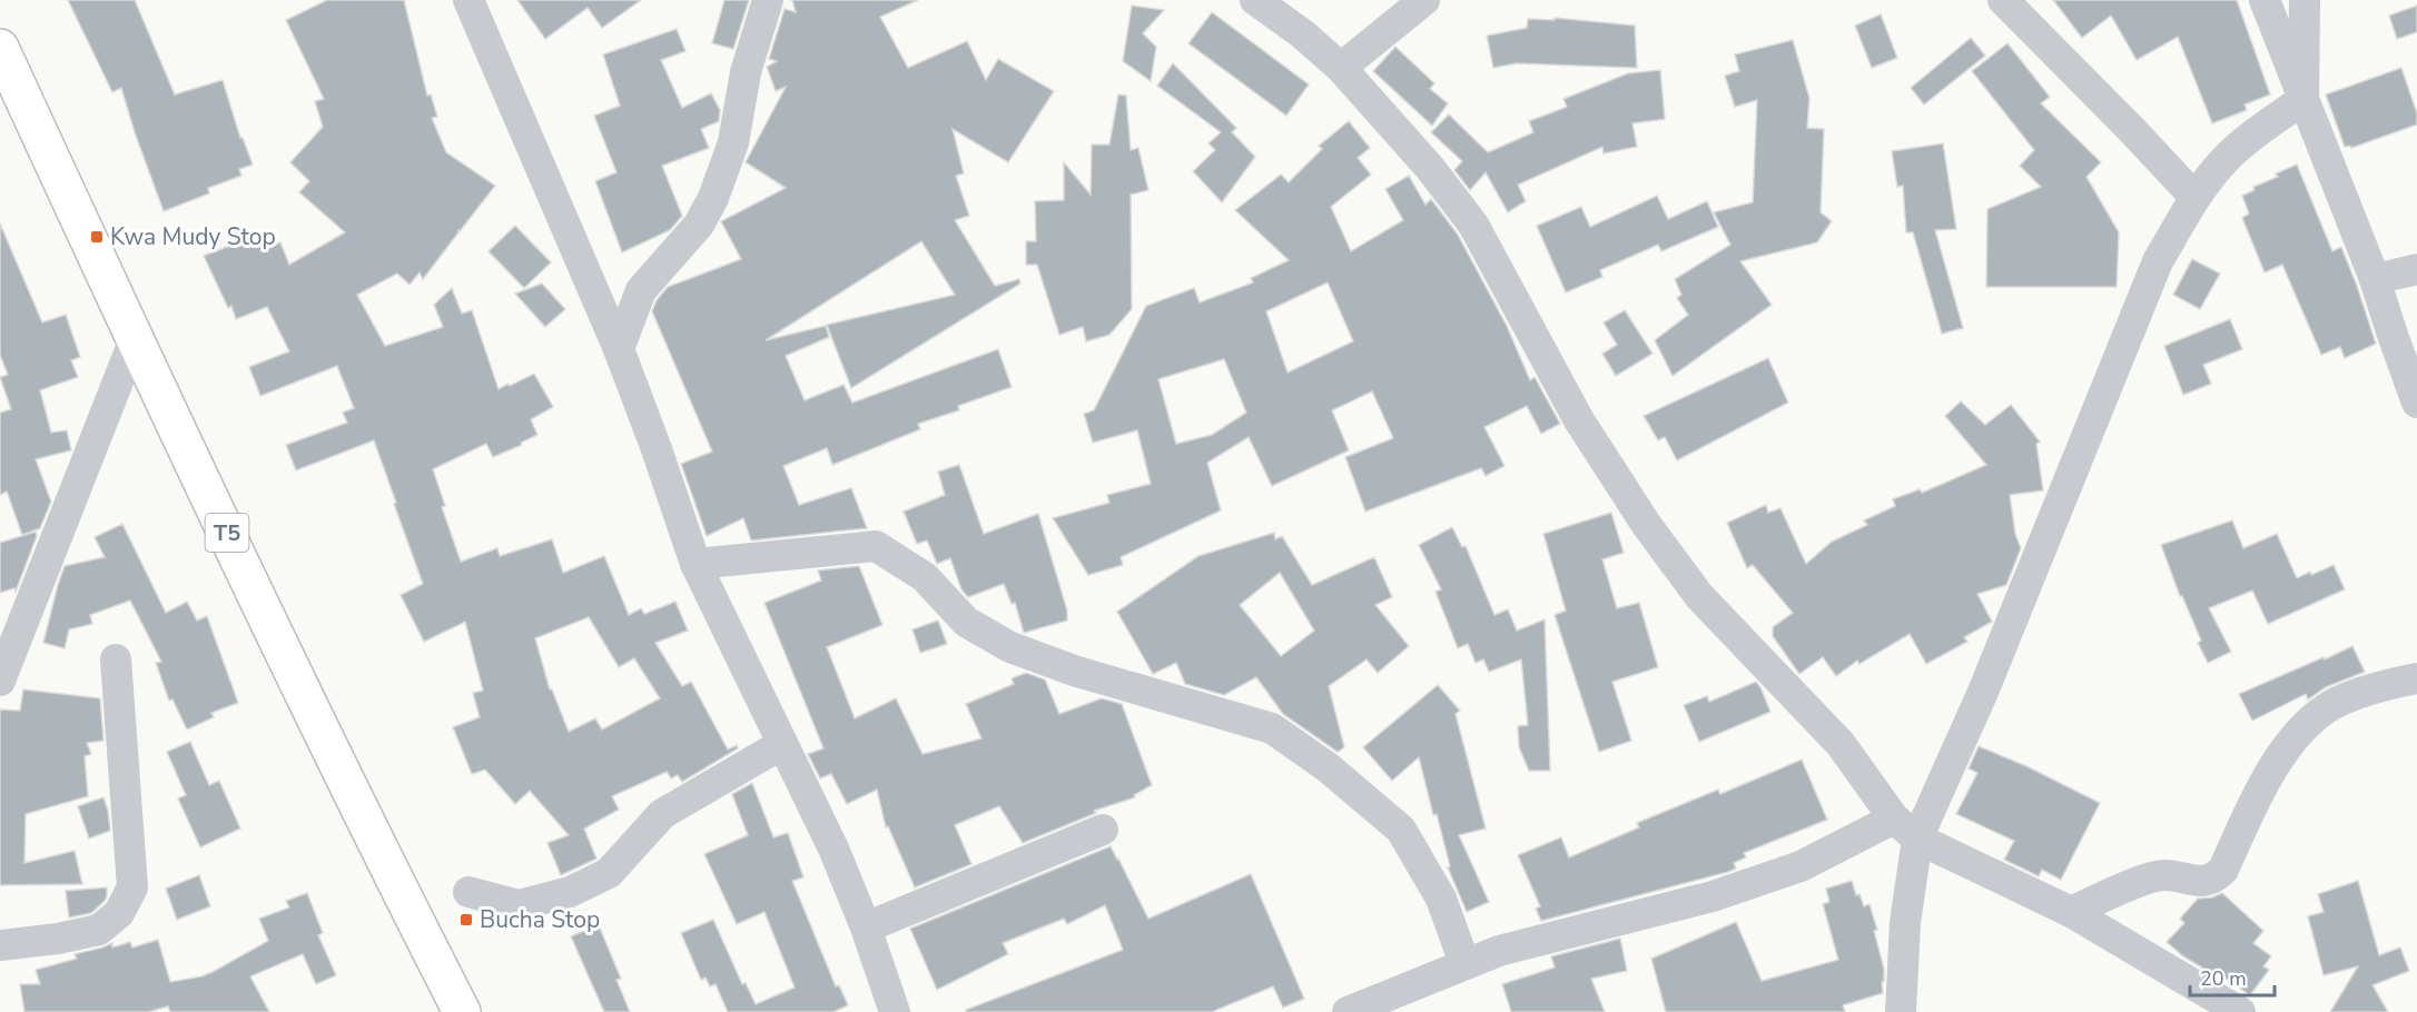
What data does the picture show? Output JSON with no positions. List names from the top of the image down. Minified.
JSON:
{"streets":{"highway":["T5"]},"places":{"transit":["Kwa Mudy Stop","Bucha Stop"]},"scale_bar":"20 m"}
